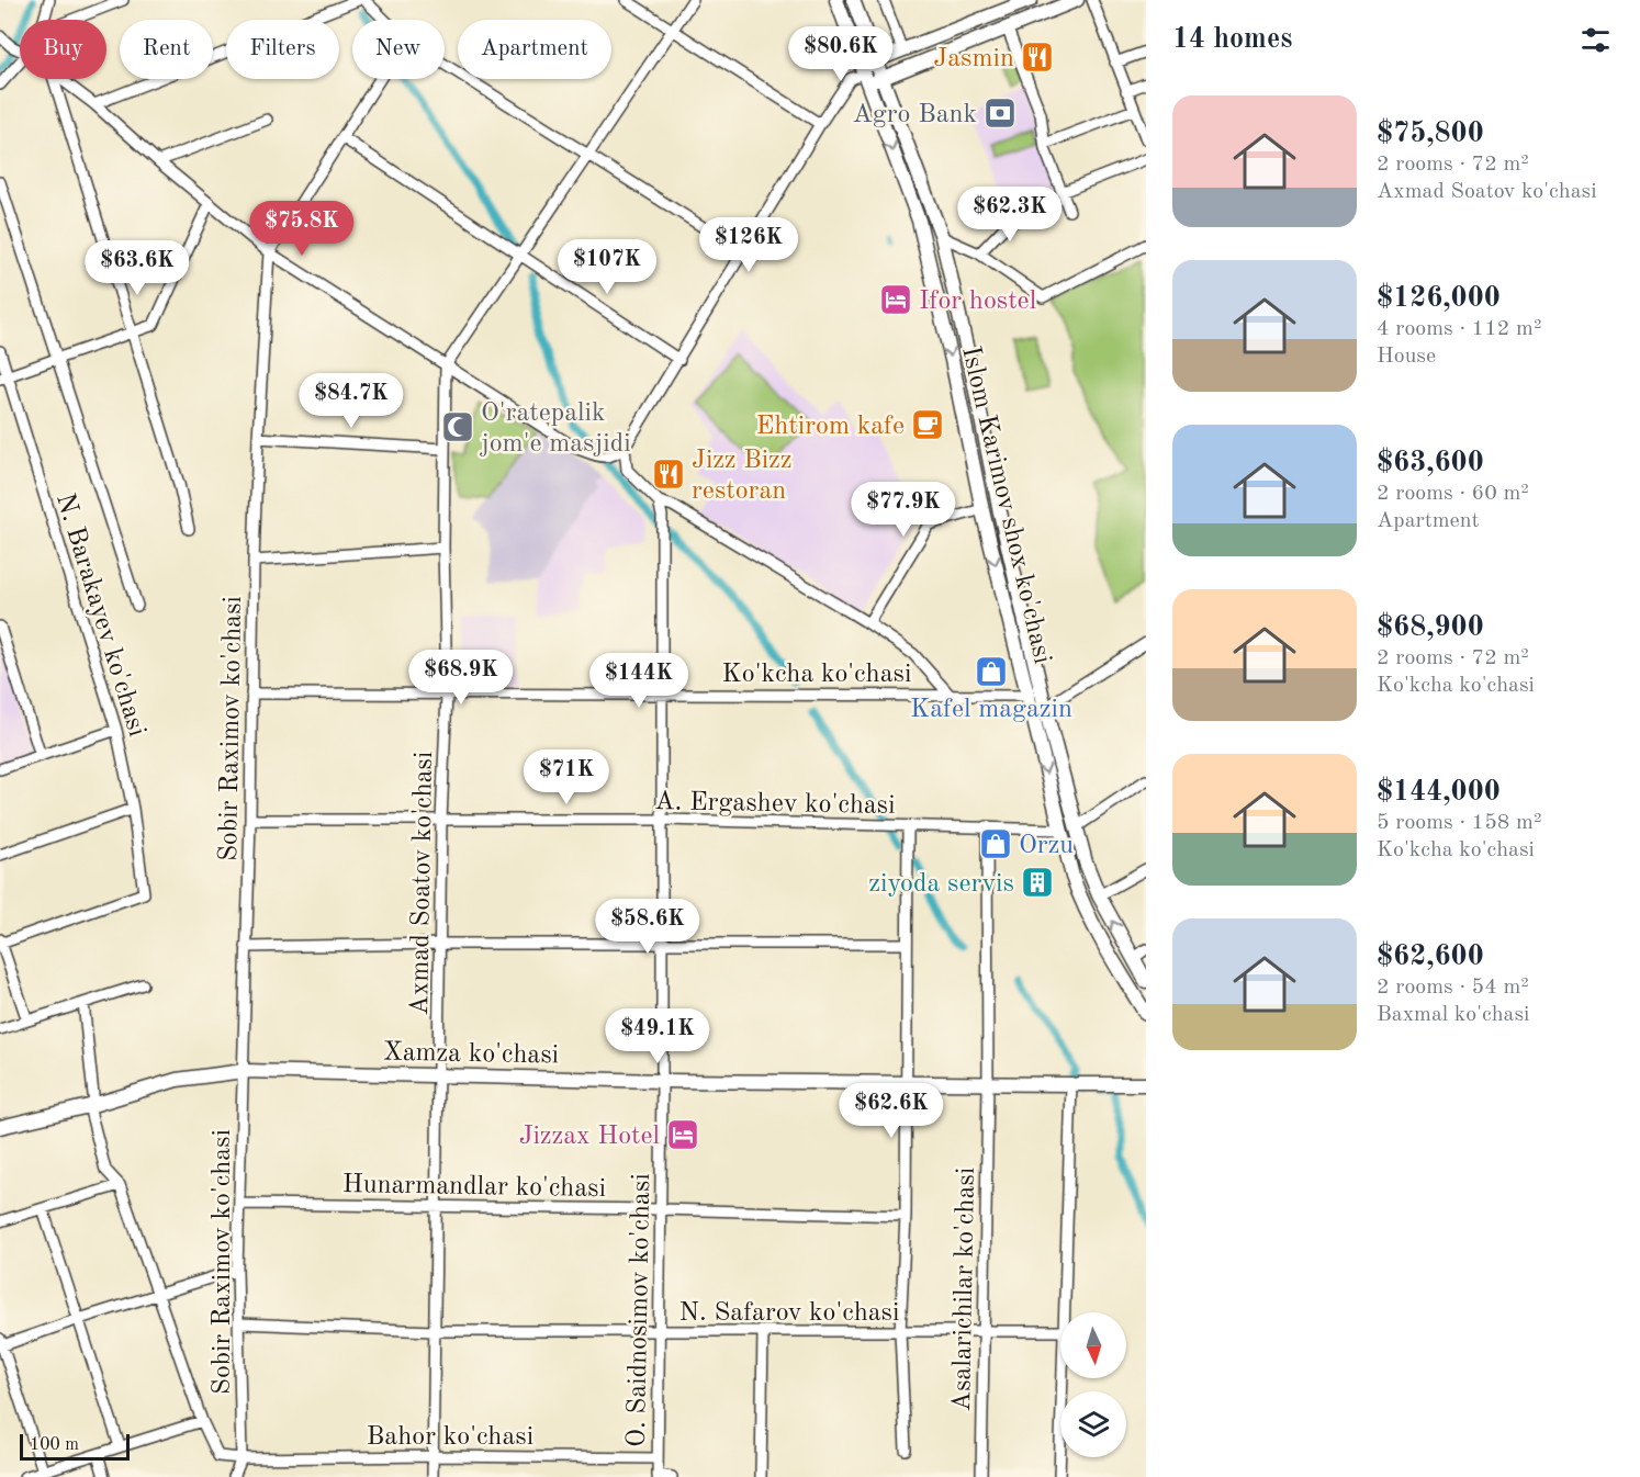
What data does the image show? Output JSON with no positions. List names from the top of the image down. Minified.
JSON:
{"streets":{"main road":["Islom Karimov shox ko'chasi","Xamza ko'chasi"],"street":["N. Barakayev ko'chasi","Ko'kcha ko'chasi","Sobir Raximov ko'chasi","A. Ergashev ko'chasi","Axmad Soatov ko'chasi","Hunarmandlar ko'chasi","Asalarichilar ko'chasi","O. Saidnosimov ko'chasi","N. Safarov ko'chasi","Bahor ko'chasi"]},"crossings":[["Islom Karimov shox ko'chasi","Ko'kcha ko'chasi"],["Islom Karimov shox ko'chasi","A. Ergashev ko'chasi"],["Ko'kcha ko'chasi","Sobir Raximov ko'chasi"],["Ko'kcha ko'chasi","Axmad Soatov ko'chasi"],["Ko'kcha ko'chasi","O. Saidnosimov ko'chasi"],["Sobir Raximov ko'chasi","A. Ergashev ko'chasi"],["Sobir Raximov ko'chasi","Xamza ko'chasi"],["Sobir Raximov ko'chasi","Hunarmandlar ko'chasi"],["Sobir Raximov ko'chasi","N. Safarov ko'chasi"],["Sobir Raximov ko'chasi","Bahor ko'chasi"],["A. Ergashev ko'chasi","Axmad Soatov ko'chasi"],["A. Ergashev ko'chasi","Asalarichilar ko'chasi"],["A. Ergashev ko'chasi","O. Saidnosimov ko'chasi"],["Axmad Soatov ko'chasi","Xamza ko'chasi"],["Axmad Soatov ko'chasi","Hunarmandlar ko'chasi"],["Axmad Soatov ko'chasi","N. Safarov ko'chasi"],["Axmad Soatov ko'chasi","Bahor ko'chasi"],["Xamza ko'chasi","Asalarichilar ko'chasi"],["Xamza ko'chasi","O. Saidnosimov ko'chasi"],["Hunarmandlar ko'chasi","O. Saidnosimov ko'chasi"],["Asalarichilar ko'chasi","N. Safarov ko'chasi"],["O. Saidnosimov ko'chasi","N. Safarov ko'chasi"],["O. Saidnosimov ko'chasi","Bahor ko'chasi"]],"places":{"restaurant":["Jasmin","Jizz Bizz restoran"],"bank":["Agro Bank"],"hotel":["Ifor hostel","Jizzax Hotel"],"cafe":["Ehtirom kafe"],"mosque":["O'ratepalik jom'e masjidi"],"shop":["Kafel magazin","Orzu"],"building":["ziyoda servis"]},"scale_bar":"100 m","north":"bottom","page":{"heading":"14 homes","chip":["Buy","Rent","Filters","New","Apartment"],"price":["$80.6K","$62.3K","$75.8K","$126K","$107K","$63.6K","$84.7K","$77.9K","$68.9K","$144K","$71K","$58.6K","$49.1K","$62.6K"],"list":[{"name":"$75,800","note":"2 rooms · 72 m² · Axmad Soatov ko'chasi"},{"name":"$126,000","note":"4 rooms · 112 m² · House"},{"name":"$63,600","note":"2 rooms · 60 m² · Apartment"},{"name":"$68,900","note":"2 rooms · 72 m² · Ko'kcha ko'chasi"},{"name":"$144,000","note":"5 rooms · 158 m² · Ko'kcha ko'chasi"},{"name":"$62,600","note":"2 rooms · 54 m² · Baxmal ko'chasi"}],"scale":"100 m"}}
